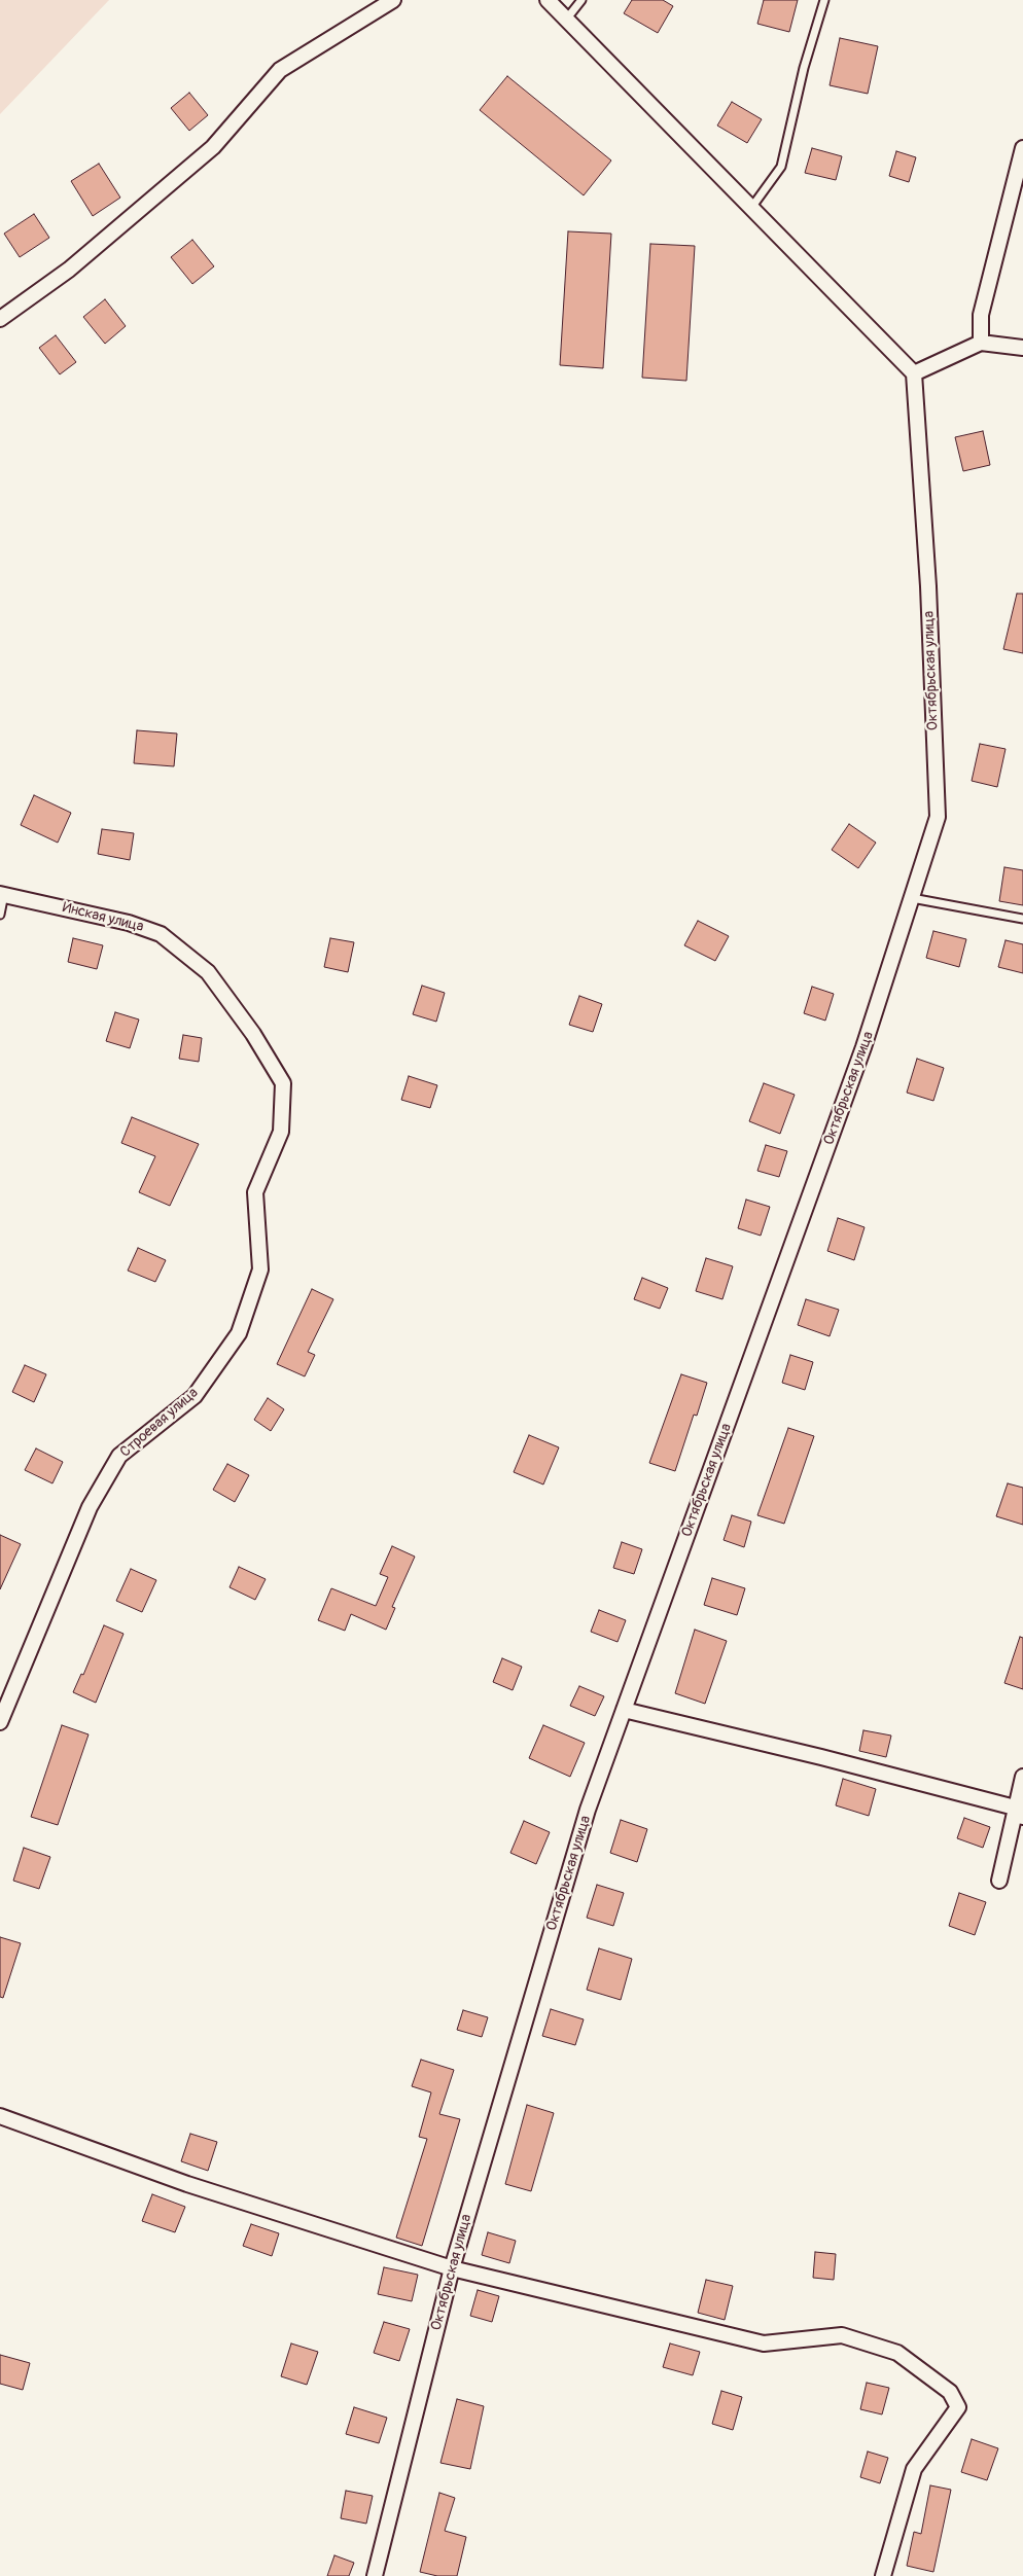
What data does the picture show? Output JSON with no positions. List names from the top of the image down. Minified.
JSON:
{"streets":{"street":["Октябрьская улица","Инская улица","Строевая улица"]},"crossings":[["Инская улица","Строевая улица"]]}
